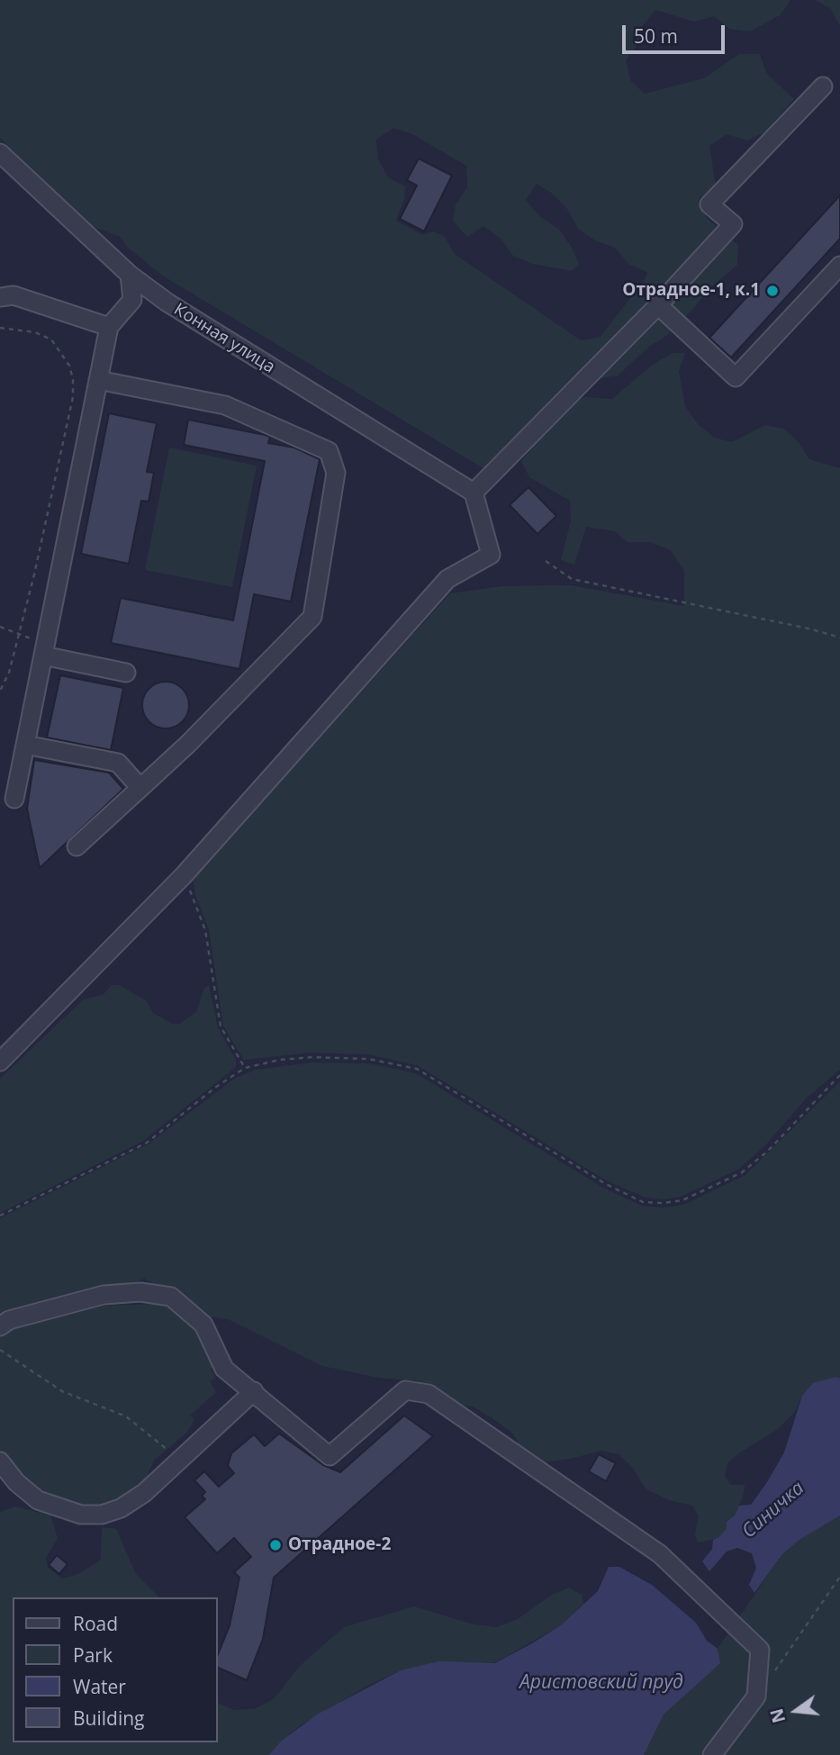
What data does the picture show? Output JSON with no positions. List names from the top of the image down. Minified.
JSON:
{"streets":{"street":["Конная улица"]},"water":["Синичка","Аристовский пруд"],"places":["Отрадное-1, к.1","Отрадное-2"],"legend":["Road","Park","Water","Building"],"scale_bar":"50 m","north":"left"}
